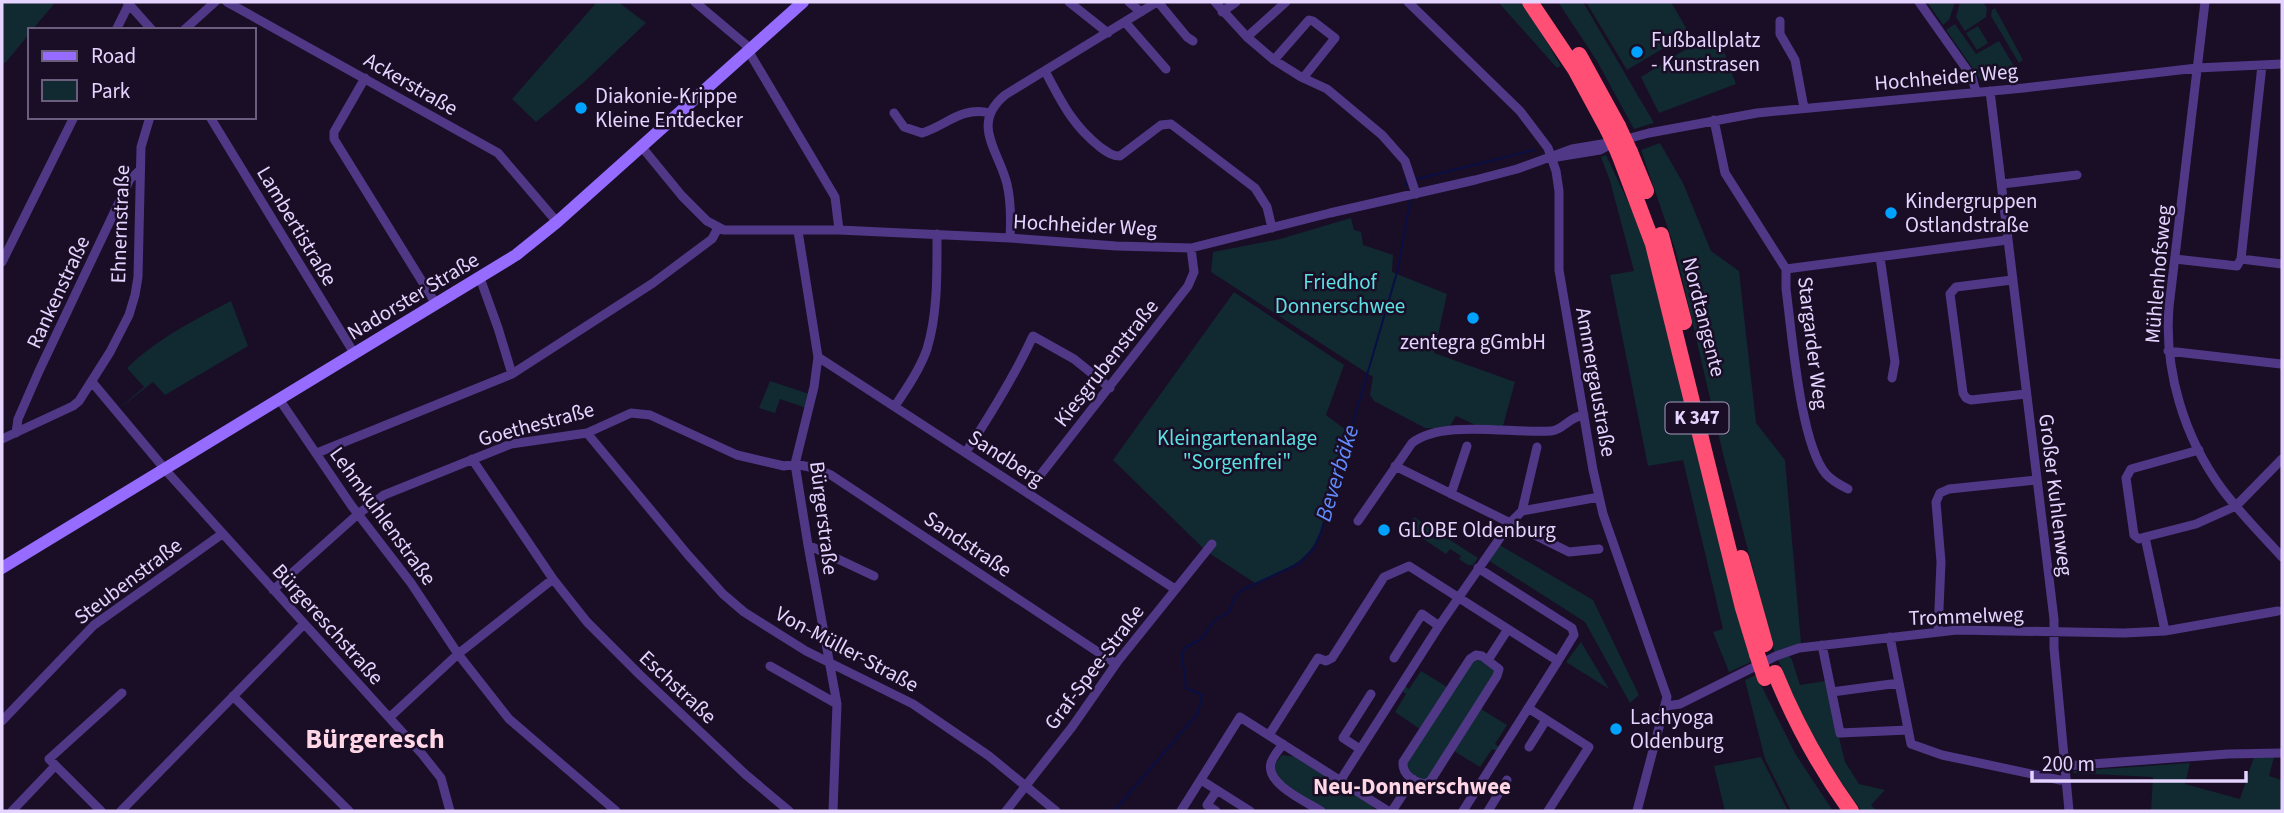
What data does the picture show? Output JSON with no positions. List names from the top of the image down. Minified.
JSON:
{"streets":{"highway":["Nordtangente","K 347"],"street":["Hochheider Weg","Ackerstraße","Ehnernstraße","Lambertistraße","Mühlenhofsweg","Rankenstraße","Nadorster Straße","Stargarder Weg","Kiesgrubenstraße","Ammergaustraße","Goethestraße","Sandberg","Großer Kuhlenweg","Lehmkuhlenstraße","Bürgerstraße","Sandstraße","Steubenstraße","Trommelweg","Bürgereschstraße","Von-Müller-Straße","Graf-Spee-Straße","Eschstraße"]},"crossings":[["Hochheider Weg","Mühlenhofsweg"],["Hochheider Weg","Nordtangente"],["Hochheider Weg","Stargarder Weg"],["Hochheider Weg","Kiesgrubenstraße"],["Hochheider Weg","Ammergaustraße"],["Hochheider Weg","Großer Kuhlenweg"],["Hochheider Weg","Bürgerstraße"],["Ackerstraße","Nadorster Straße"],["Ehnernstraße","Rankenstraße"],["Ehnernstraße","Bürgereschstraße"],["Lambertistraße","Nadorster Straße"],["Nadorster Straße","Lehmkuhlenstraße"],["Nadorster Straße","Bürgereschstraße"],["Kiesgrubenstraße","Sandberg"],["Ammergaustraße","Trommelweg"],["Goethestraße","Lehmkuhlenstraße"],["Goethestraße","Bürgerstraße"],["Goethestraße","Sandstraße"],["Goethestraße","Bürgereschstraße"],["Goethestraße","Von-Müller-Straße"],["Goethestraße","Eschstraße"],["Sandberg","Bürgerstraße"],["Sandberg","Graf-Spee-Straße"],["Großer Kuhlenweg","Trommelweg"],["Bürgerstraße","Sandstraße"],["Bürgerstraße","Von-Müller-Straße"],["Sandstraße","Graf-Spee-Straße"],["Steubenstraße","Bürgereschstraße"],["Von-Müller-Straße","Graf-Spee-Straße"]],"districts":["Bürgeresch","Neu-Donnerschwee"],"water":["Beverbäke"],"parks":["Friedhof Donnerschwee","Kleingartenanlage \"Sorgenfrei\""],"places":["Fußballplatz - Kunstrasen","Diakonie-Krippe Kleine Entdecker","Kindergruppen Ostlandstraße","zentegra gGmbH","GLOBE Oldenburg","Lachyoga Oldenburg"],"legend":["Road","Park"],"scale_bar":"200 m"}
